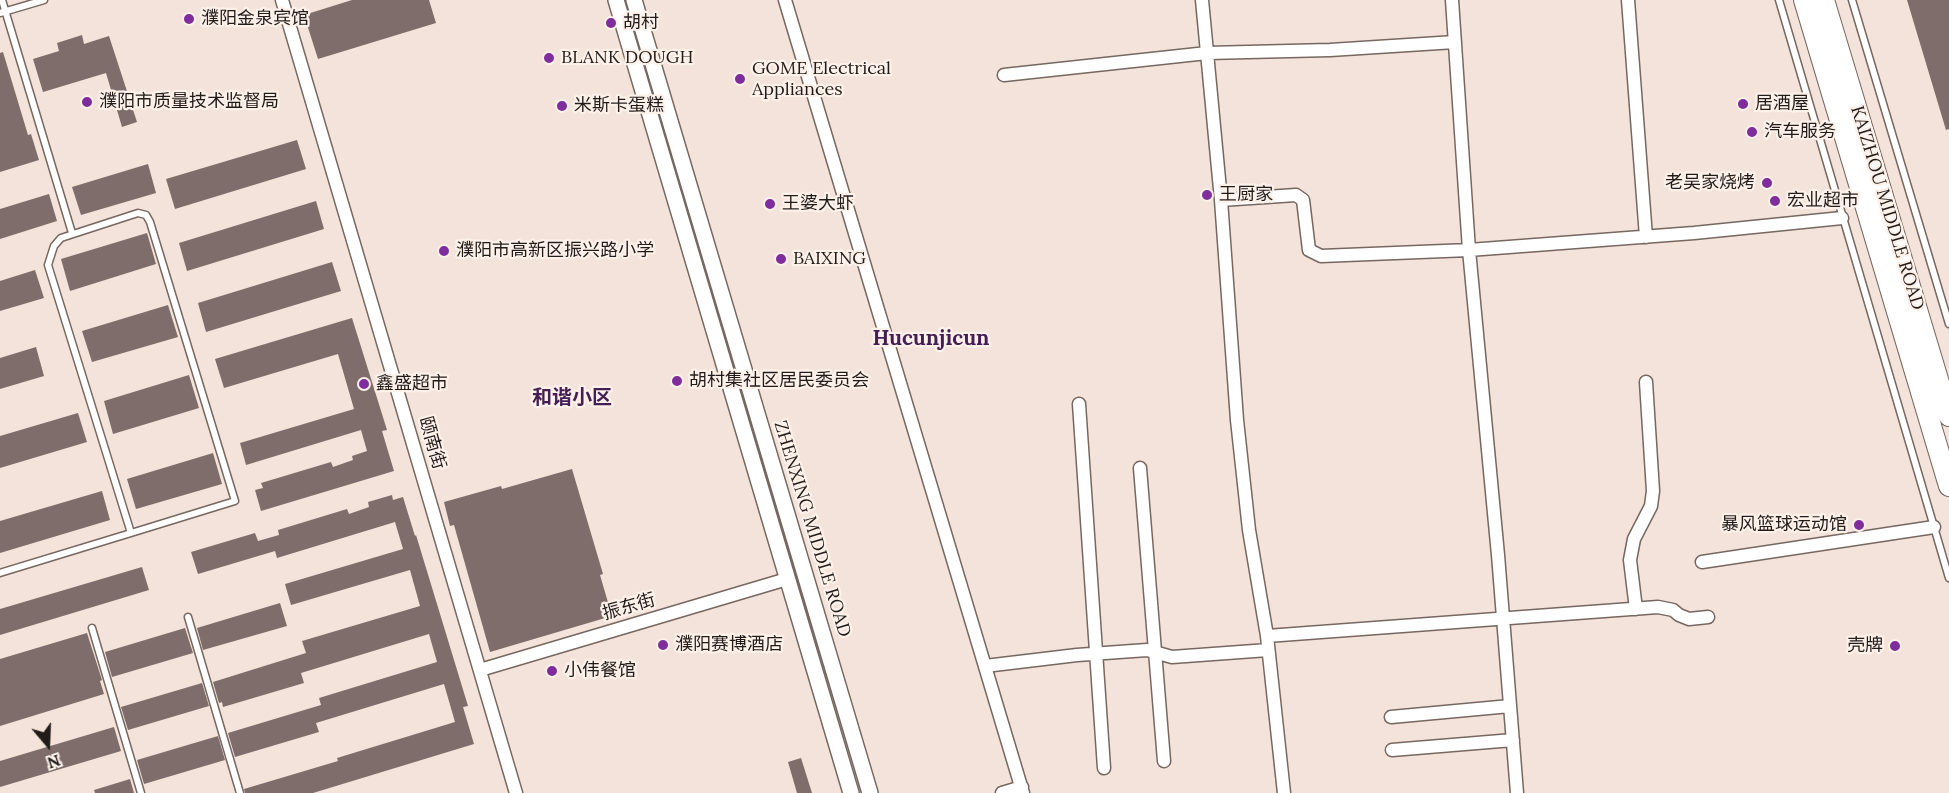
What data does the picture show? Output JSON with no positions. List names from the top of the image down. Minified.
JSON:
{"streets":{"main road":["KAIZHOU MIDDLE ROAD"],"street":["颐南街","ZHENXING MIDDLE ROAD","振东街"]},"crossings":[["颐南街","振东街"],["ZHENXING MIDDLE ROAD","振东街"]],"districts":["Hucunjicun","和谐小区"],"places":["濮阳金泉宾馆","胡村","BLANK DOUGH","GOME Electrical Appliances","濮阳市质量技术监督局","居酒屋","米斯卡蛋糕","汽车服务","老吴家烧烤","王厨家","宏业超市","王婆大虾","濮阳市高新区振兴路小学","BAIXING","胡村集社区居民委员会","鑫盛超市","暴风篮球运动馆","濮阳赛博酒店","壳牌","小伟餐馆"],"north":"bottom"}
